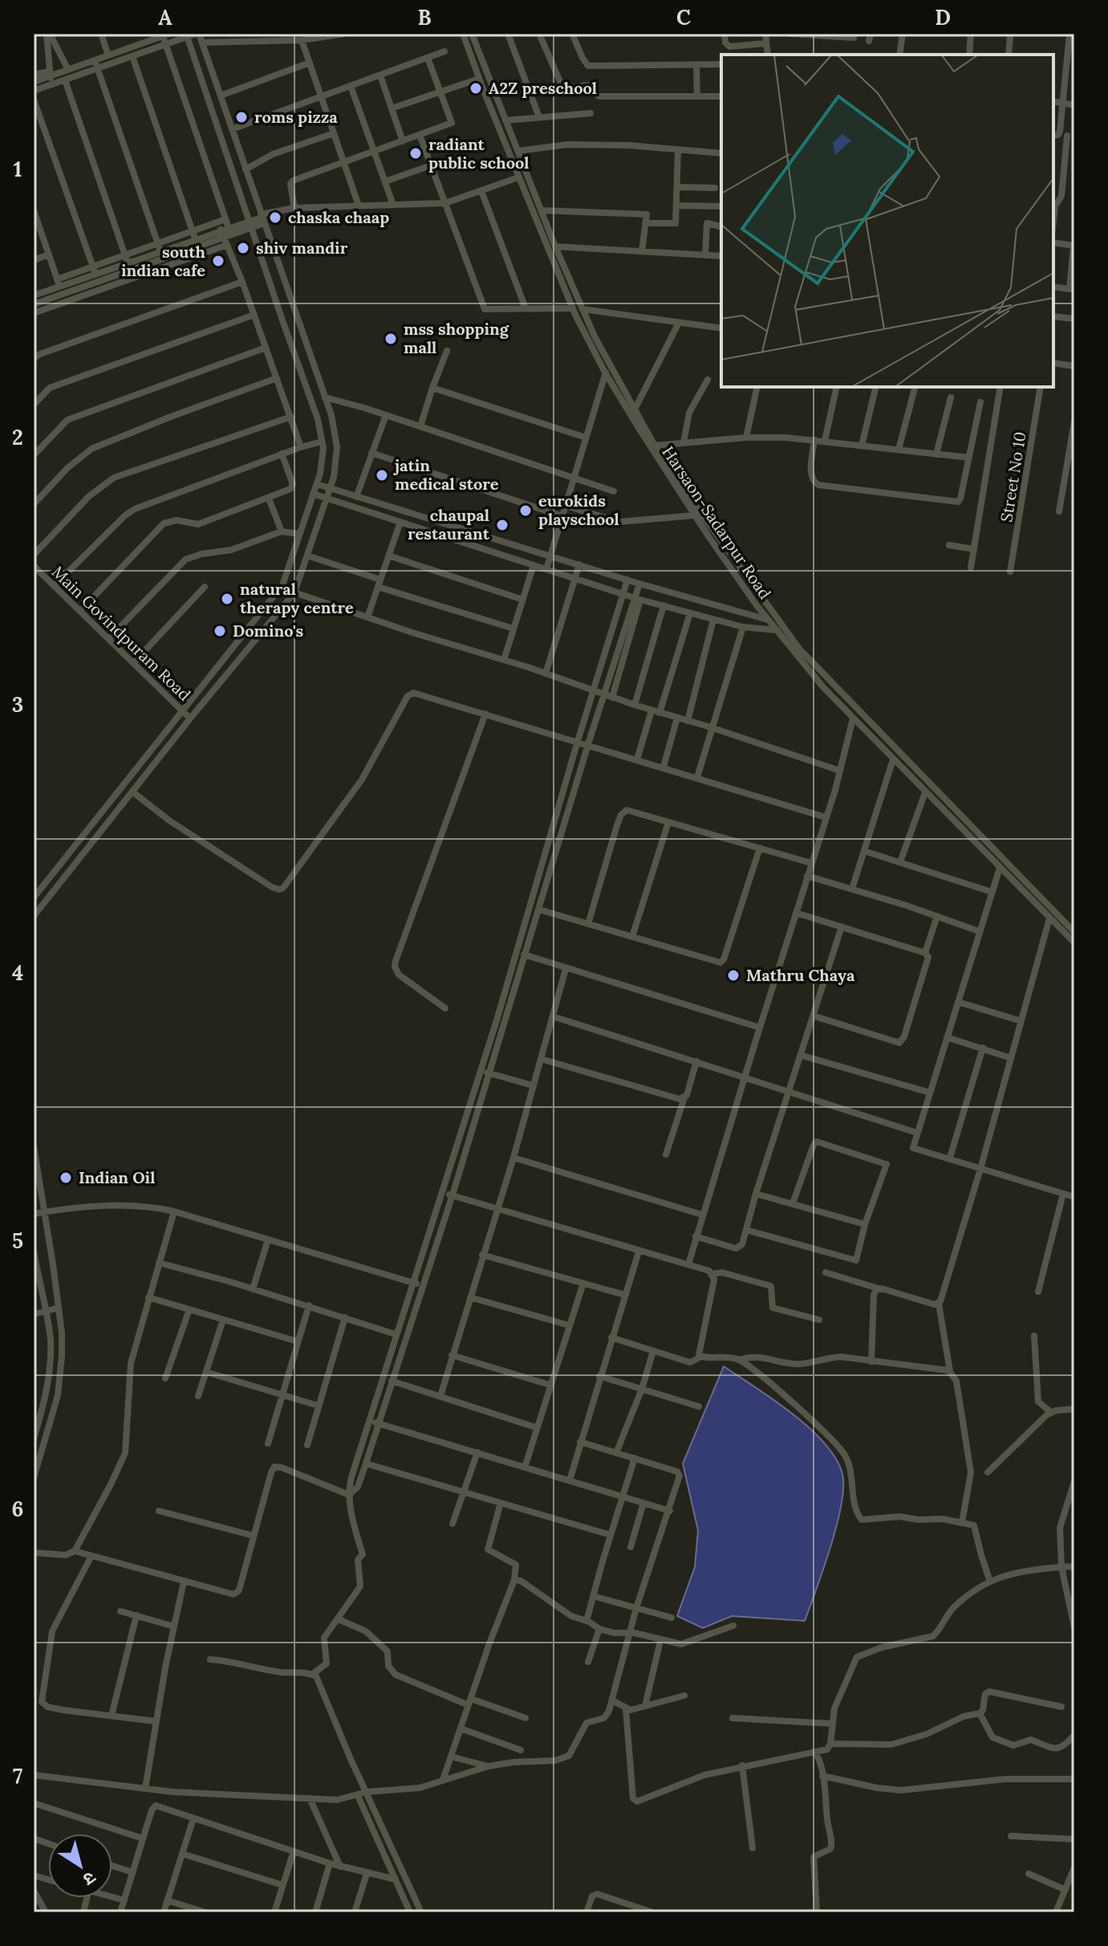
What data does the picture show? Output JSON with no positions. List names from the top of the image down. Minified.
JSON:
{"streets":{"street":["Street No 10","Harsaon-Sadarpur Road","Main Govindpuram Road"]},"places":["A2Z preschool","roms pizza","radiant public school","chaska chaap","shiv mandir","south indian cafe","mss shopping mall","jatin medical store","eurokids playschool","chaupal restaurant","natural therapy centre","Domino's","Mathru Chaya","Indian Oil"],"north":"bottom right","grid":{"columns":["A","B","C","D"],"rows":["1","2","3","4","5","6","7"]}}
